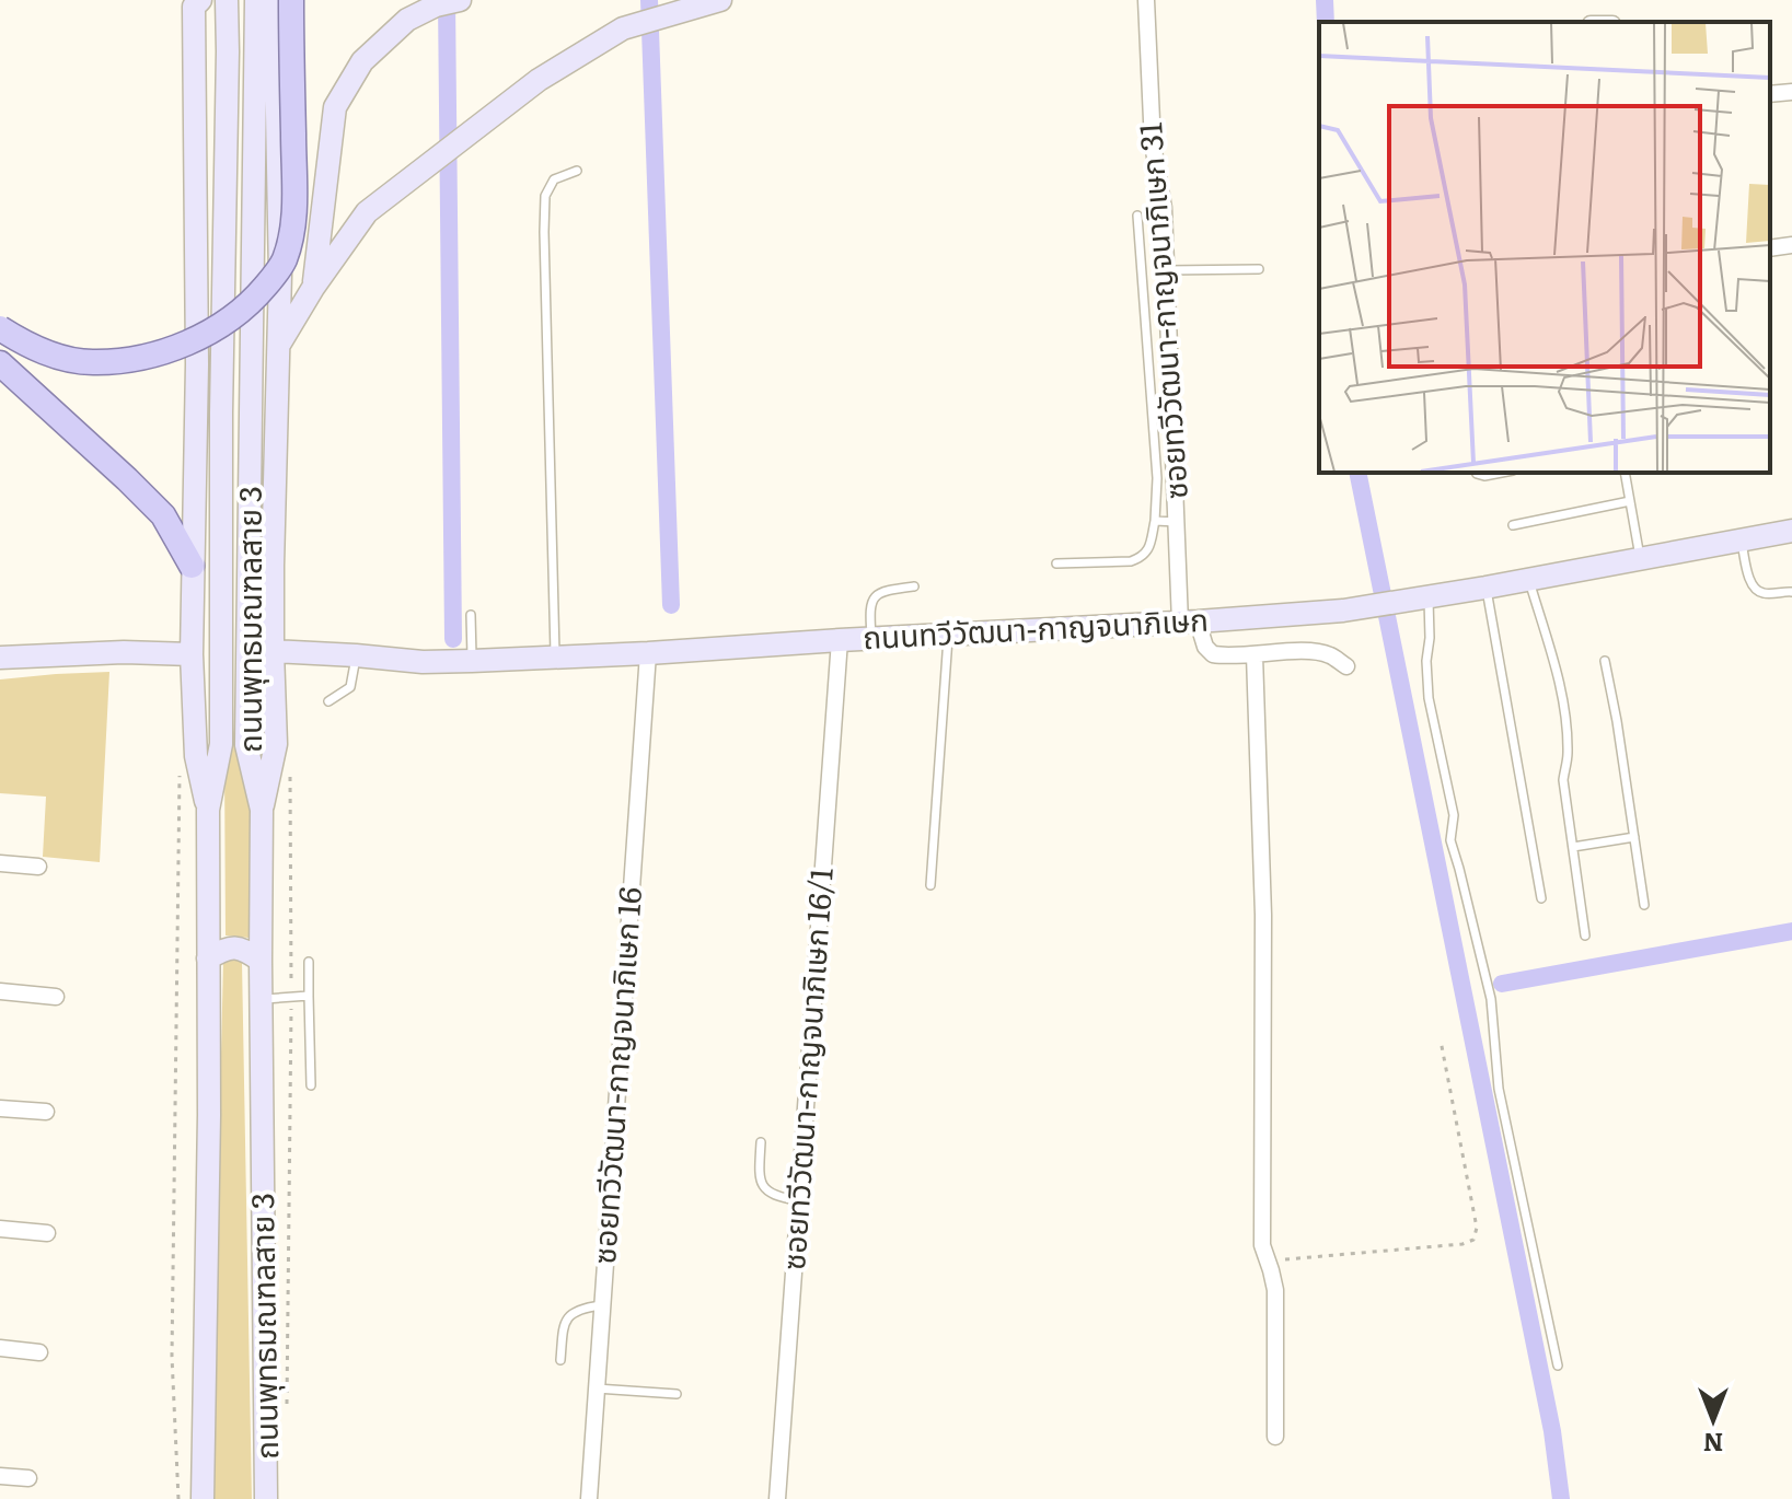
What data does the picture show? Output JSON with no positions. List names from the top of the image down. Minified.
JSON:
{"streets":{"main road":["ถนนพุทธมณฑลสาย 3","ถนนทวีวัฒนา-กาญจนาภิเษก"],"street":["ซอยทวีวัฒนา-กาญจนาภิเษก 31","ซอยทวีวัฒนา-กาญจนาภิเษก 16/1","ซอยทวีวัฒนา-กาญจนาภิเษก 16"]},"crossings":[["ซอยทวีวัฒนา-กาญจนาภิเษก 31","ถนนทวีวัฒนา-กาญจนาภิเษก"],["ถนนทวีวัฒนา-กาญจนาภิเษก","ซอยทวีวัฒนา-กาญจนาภิเษก 16/1"],["ถนนทวีวัฒนา-กาญจนาภิเษก","ซอยทวีวัฒนา-กาญจนาภิเษก 16"]],"north":"bottom"}
